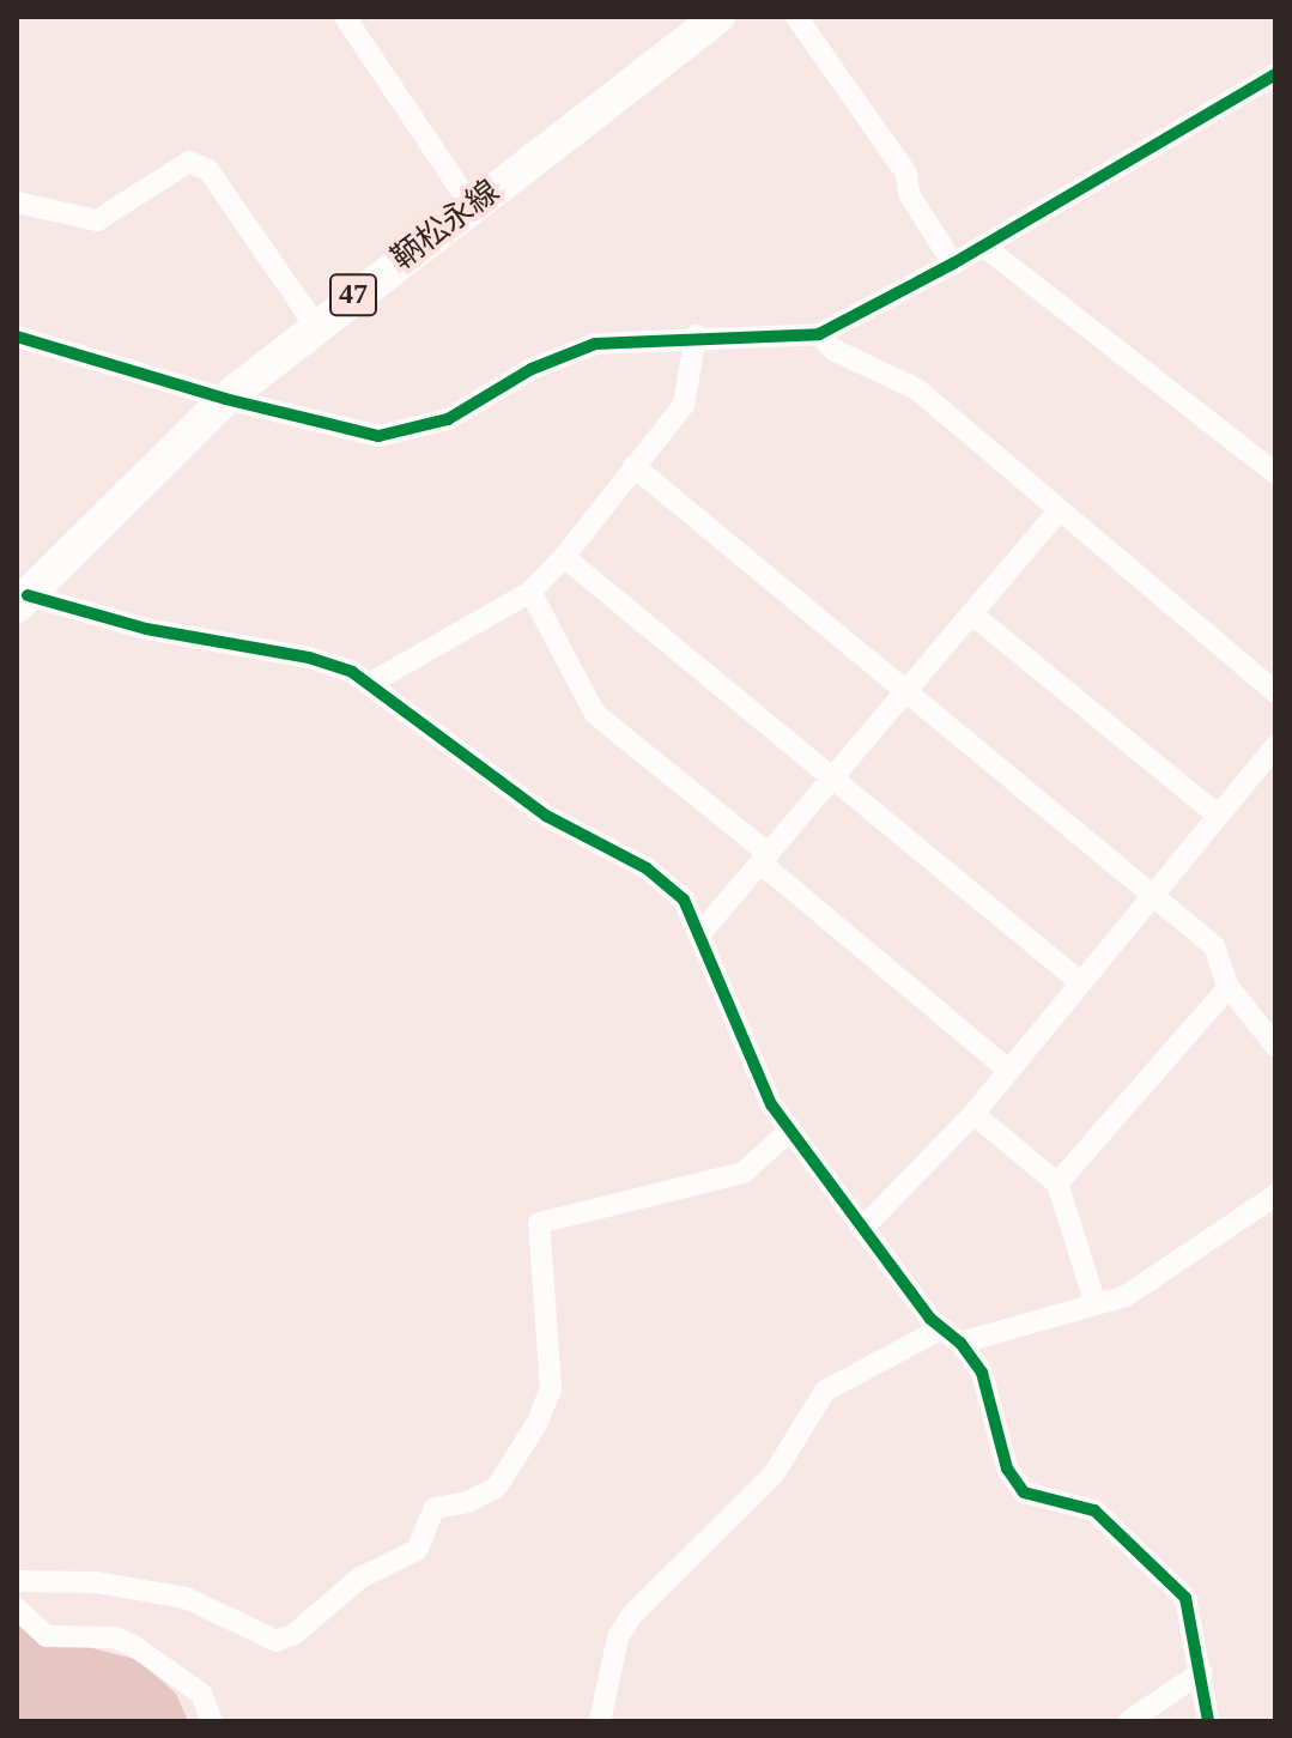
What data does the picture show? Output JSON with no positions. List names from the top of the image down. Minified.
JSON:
{"streets":{"main road":["鞆松永線","47"]}}
